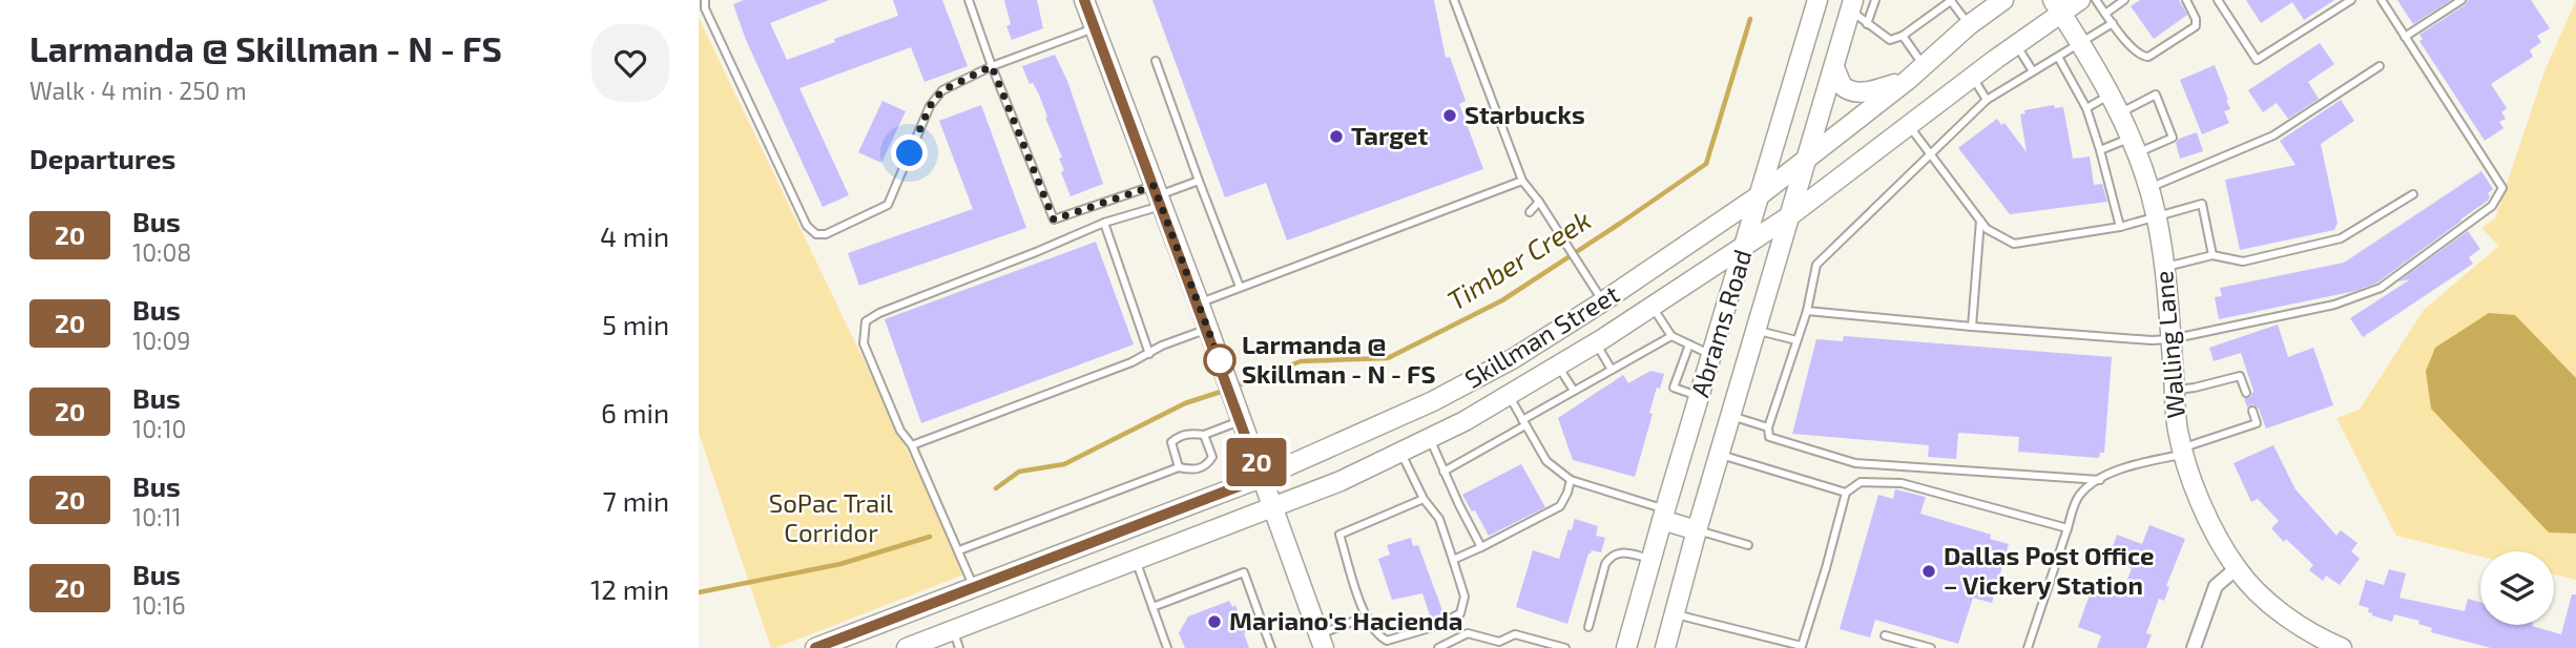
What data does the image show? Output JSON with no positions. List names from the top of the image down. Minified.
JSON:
{"streets":{"main road":["Abrams Road","Skillman Street","Walling Lane"]},"crossings":[["Abrams Road","Skillman Street"],["Skillman Street","Walling Lane"]],"water":["Timber Creek"],"parks":["SoPac Trail Corridor"],"places":["Starbucks","Target","Larmanda @ Skillman - N - FS","Dallas Post Office – Vickery Station","Mariano's Hacienda"],"lines":["bus line 20"],"page":{"heading":[["Larmanda @ Skillman - N - FS","Walk · 4 min · 250 m"],"Departures"],"on_map":"20","list":[{"mark":"20","name":"Bus","note":"10:08","value":"4 min"},{"mark":"20","name":"Bus","note":"10:09","value":"5 min"},{"mark":"20","name":"Bus","note":"10:10","value":"6 min"},{"mark":"20","name":"Bus","note":"10:11","value":"7 min"},{"mark":"20","name":"Bus","note":"10:16","value":"12 min"}]}}
